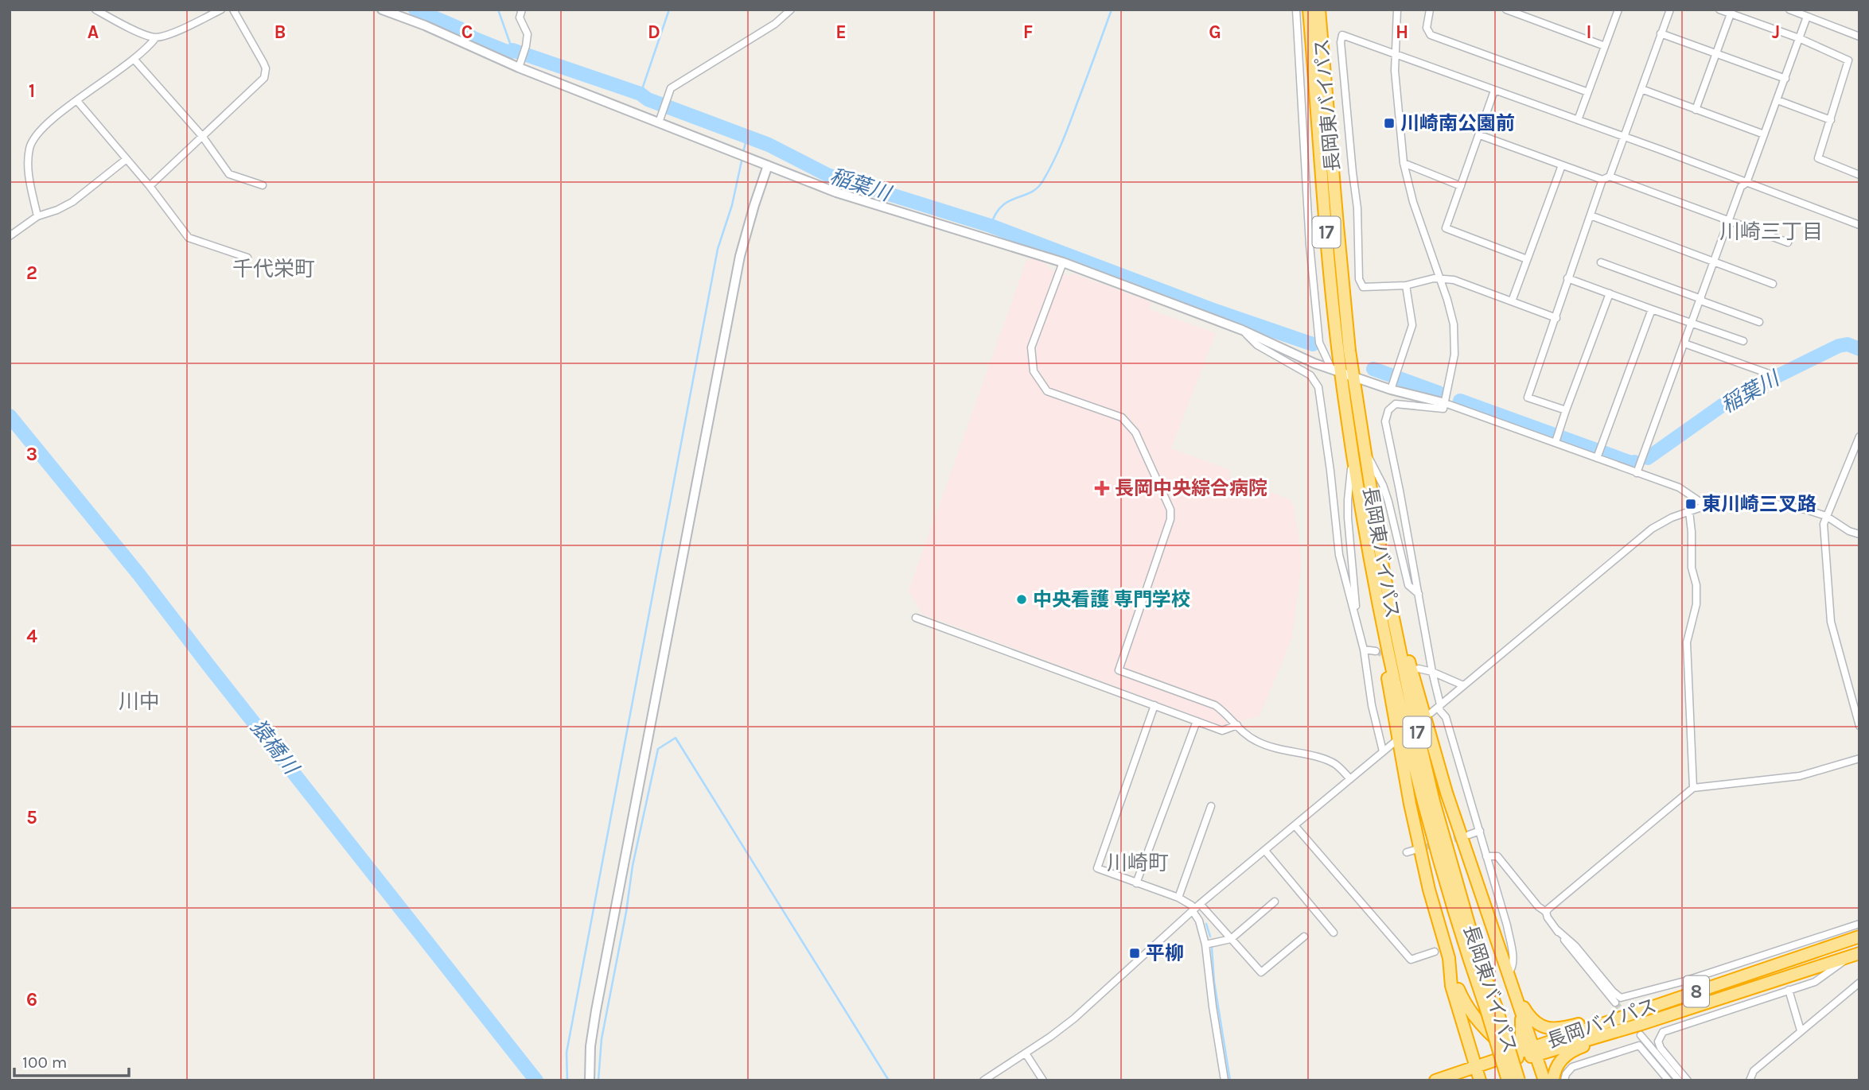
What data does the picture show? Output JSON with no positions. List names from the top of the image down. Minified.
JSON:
{"streets":{"highway":["長岡東バイパス","17","8","長岡バイパス"]},"crossings":[["長岡東バイパス","17"],["長岡東バイパス","8"],["長岡東バイパス","長岡バイパス"],["17","8"],["17","長岡バイパス"],["8","長岡バイパス"]],"districts":["川崎三丁目","千代栄町","川中","川崎町"],"water":["稲葉川","猿橋川"],"places":{"transit":["川崎南公園前","東川崎三叉路","平柳"],"health":["長岡中央綜合病院"],"other":["中央看護 専門学校"]},"scale_bar":"100 m","grid":{"columns":["A","B","C","D","E","F","G","H","I","J"],"rows":["1","2","3","4","5","6"]}}
